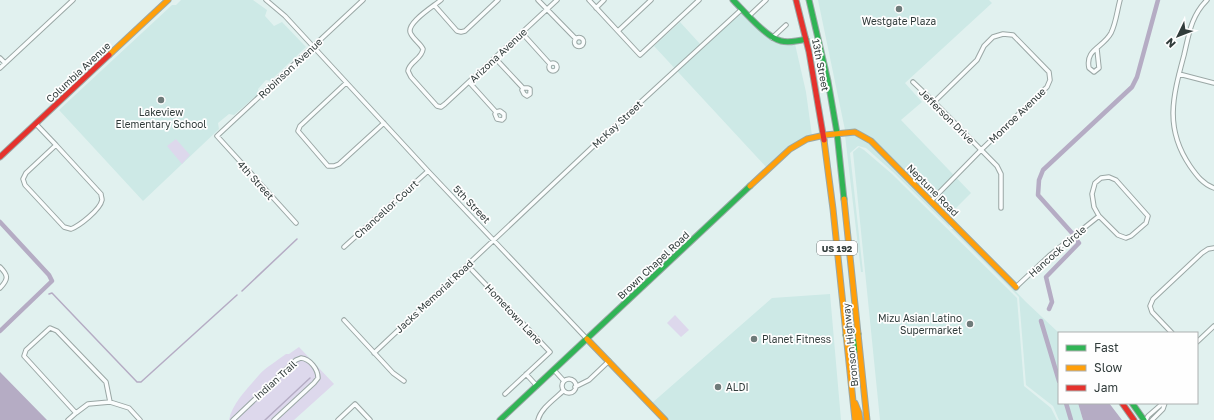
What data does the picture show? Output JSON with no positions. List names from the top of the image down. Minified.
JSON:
{"streets":{"main road":["13th Street","Columbia Avenue","Neptune Road","5th Street","US 192","Brown Chapel Road","Bronson Highway"],"street":["Arizona Avenue","Robinson Avenue","Monroe Avenue","Jefferson Drive","McKay Street","4th Street","Chancellor Court","Hancock Circle","Jacks Memorial Road","Hometown Lane","Indian Trail"]},"crossings":[["13th Street","Neptune Road"],["13th Street","US 192"],["13th Street","Brown Chapel Road"],["13th Street","Bronson Highway"],["Robinson Avenue","4th Street"],["Robinson Avenue","5th Street"],["Monroe Avenue","Jefferson Drive"],["Monroe Avenue","Neptune Road"],["McKay Street","5th Street"],["McKay Street","Jacks Memorial Road"],["Neptune Road","US 192"],["Neptune Road","Hancock Circle"],["Neptune Road","Brown Chapel Road"],["Neptune Road","Bronson Highway"],["5th Street","Chancellor Court"],["5th Street","Brown Chapel Road"],["5th Street","Jacks Memorial Road"],["US 192","Brown Chapel Road"],["US 192","Bronson Highway"]],"places":["Westgate Plaza","Lakeview Elementary School","Mizu Asian Latino Supermarket","Planet Fitness","ALDI"],"legend":["Fast","Slow","Jam"],"north":"bottom left"}
